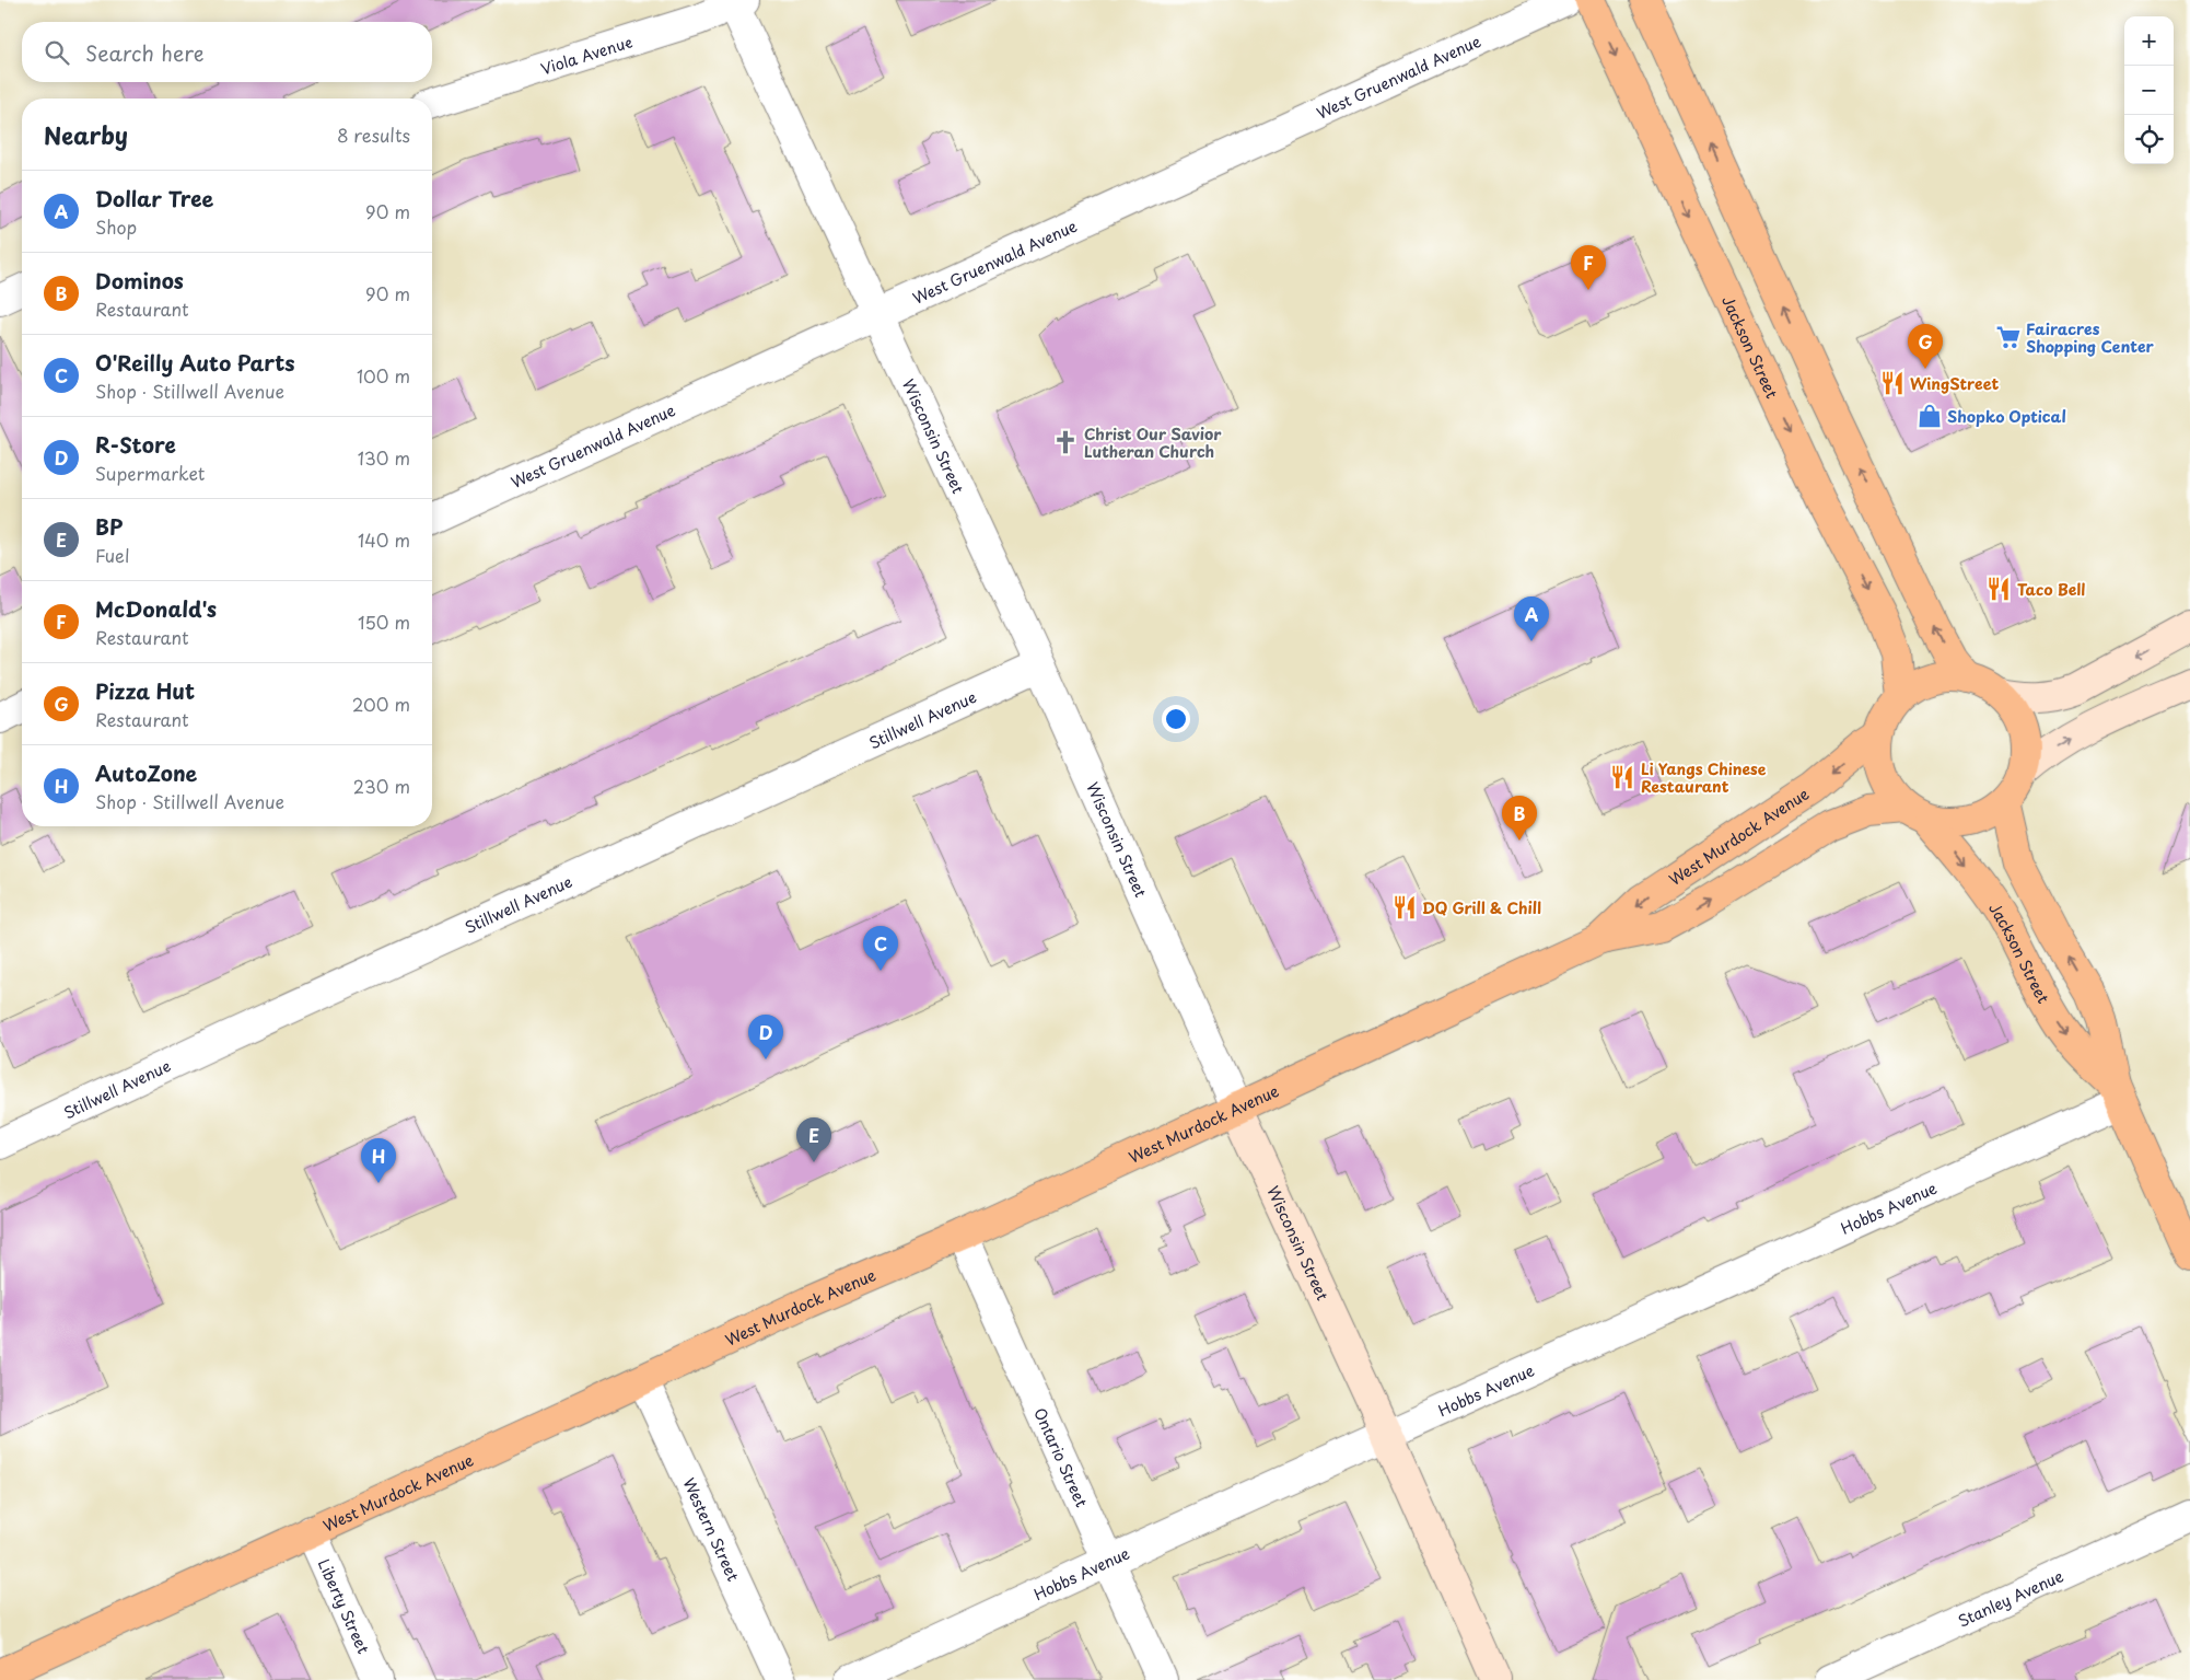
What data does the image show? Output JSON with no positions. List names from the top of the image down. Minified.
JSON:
{"streets":{"main road":["Jackson Street","West Murdock Avenue"],"street":["Viola Avenue","West Gruenwald Avenue","Wisconsin Street","Stillwell Avenue","Hobbs Avenue","Ontario Street","Western Street","Stanley Avenue","Liberty Street"]},"crossings":[["Viola Avenue","Wisconsin Street"],["West Gruenwald Avenue","Wisconsin Street"],["Jackson Street","West Murdock Avenue"],["Jackson Street","Hobbs Avenue"],["Wisconsin Street","Stillwell Avenue"],["Wisconsin Street","West Murdock Avenue"],["Wisconsin Street","Hobbs Avenue"],["West Murdock Avenue","Ontario Street"],["West Murdock Avenue","Western Street"],["West Murdock Avenue","Liberty Street"],["Hobbs Avenue","Ontario Street"]],"places":{"supermarket":["Fairacres Shopping Center"],"restaurant":["WingStreet","Taco Bell","Li Yangs Chinese Restaurant","DQ Grill & Chill"],"shop":["Shopko Optical"],"church":["Christ Our Savior Lutheran Church"]},"page":{"map_buttons":["+","−"],"search":"Search here","heading":["Nearby","8 results"],"list":[{"mark":"A","name":"Dollar Tree","note":"Shop","value":"90 m"},{"mark":"B","name":"Dominos","note":"Restaurant","value":"90 m"},{"mark":"C","name":"O'Reilly Auto Parts","note":"Shop · Stillwell Avenue","value":"100 m"},{"mark":"D","name":"R-Store","note":"Supermarket","value":"130 m"},{"mark":"E","name":"BP","note":"Fuel","value":"140 m"},{"mark":"F","name":"McDonald's","note":"Restaurant","value":"150 m"},{"mark":"G","name":"Pizza Hut","note":"Restaurant","value":"200 m"},{"mark":"H","name":"AutoZone","note":"Shop · Stillwell Avenue","value":"230 m"}],"pins":["F","G","A","B","C","D","E","H"]}}
